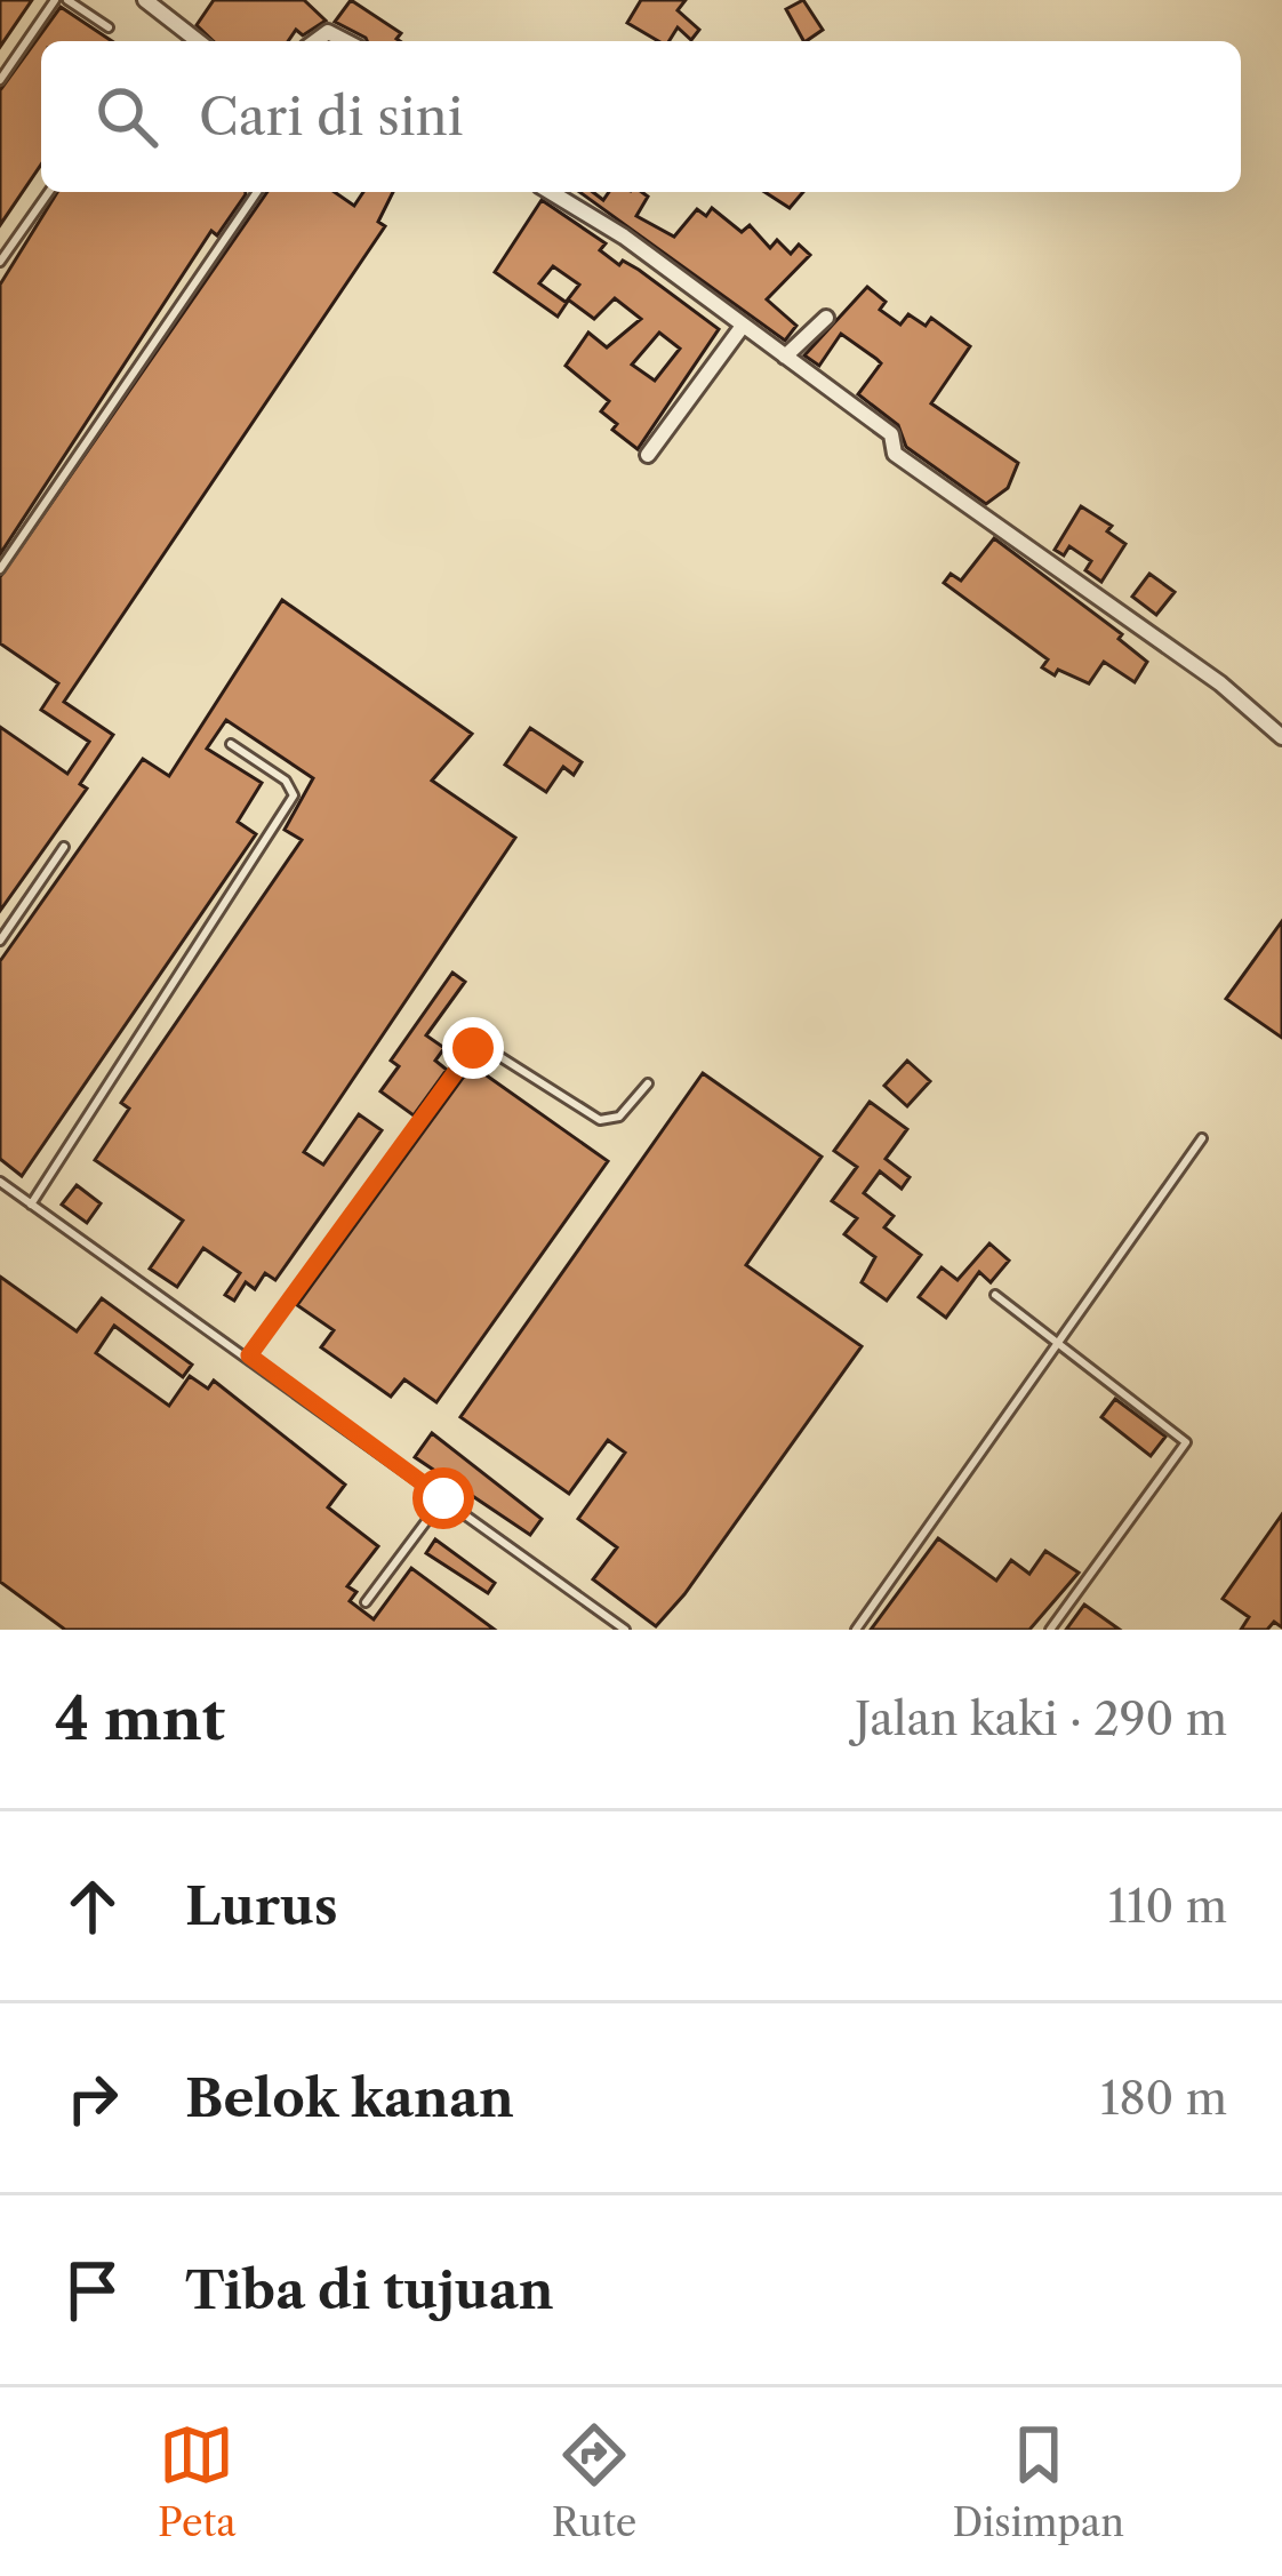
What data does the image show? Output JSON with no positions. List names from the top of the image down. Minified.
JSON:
{"page":{"search":"Cari di sini","heading":["4 mnt","Jalan kaki · 290 m"],"list":[["Lurus","110 m"],["Belok kanan","180 m"],"Tiba di tujuan"],"nav":["Peta","Rute","Disimpan"]}}
